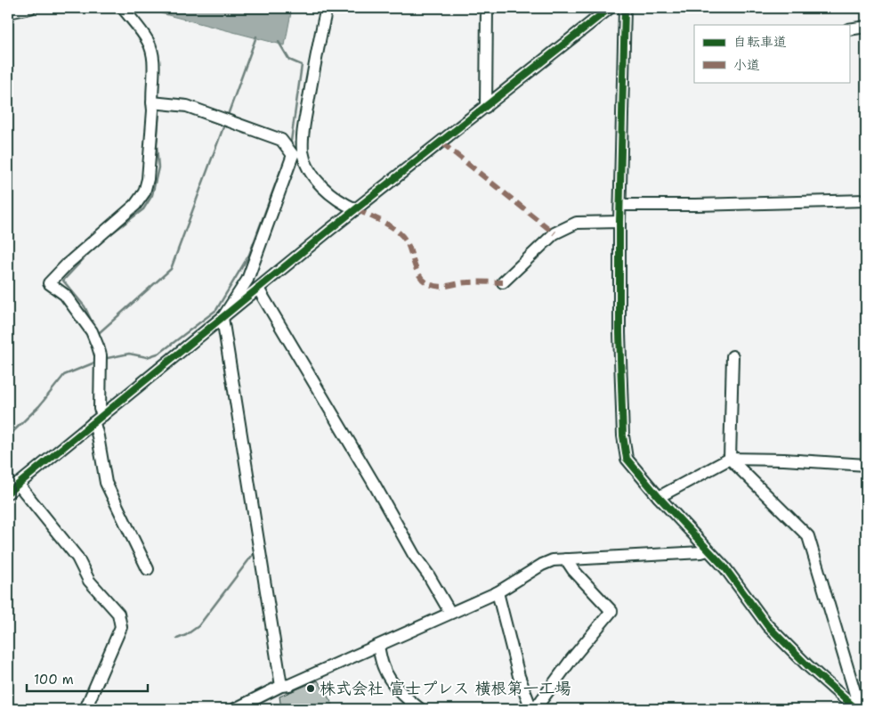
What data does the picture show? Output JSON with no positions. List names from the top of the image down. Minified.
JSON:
{"places":["株式会社 富士プレス 横根第一工場"],"legend":["自転車道","小道"],"scale_bar":"100 m"}
